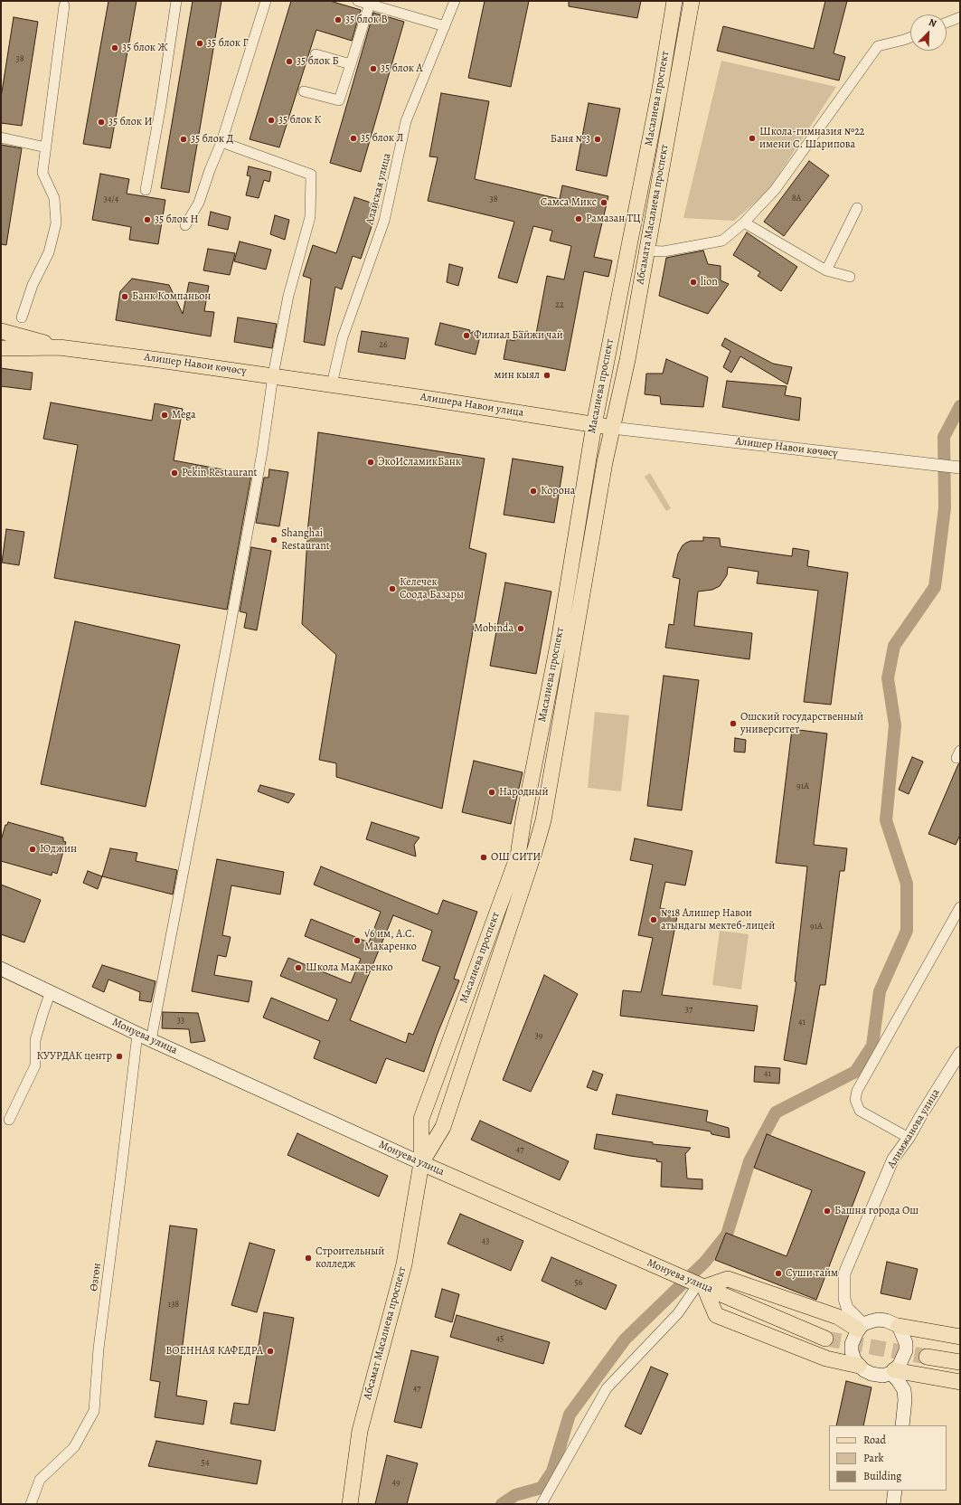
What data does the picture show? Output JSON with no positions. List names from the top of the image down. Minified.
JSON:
{"streets":{"main road":["Масалиева проспект","Абсамата Масалиева проспект","Алишер Навои көчөсү","Алишера Навои улица","Монуева улица","Абсамат Масалиева проспект"],"street":["Алайская улица","Алимжанова улица","Өзгөн"]},"crossings":[["Масалиева проспект","Абсамата Масалиева проспект"],["Масалиева проспект","Алишер Навои көчөсү"],["Масалиева проспект","Алишера Навои улица"],["Масалиева проспект","Монуева улица"],["Масалиева проспект","Абсамат Масалиева проспект"],["Алайская улица","Алишер Навои көчөсү"],["Алайская улица","Алишера Навои улица"],["Абсамата Масалиева проспект","Алишер Навои көчөсү"],["Абсамата Масалиева проспект","Алишера Навои улица"],["Алишер Навои көчөсү","Алишера Навои улица"],["Монуева улица","Өзгөн"],["Монуева улица","Абсамат Масалиева проспект"]],"places":["35 блок В","35 блок Г","35 блок Ж","35 блок Б","35 блок А","35 блок К","35 блок И","35 блок Л","Школа-гимназия №22 имени С. Шарипова","35 блок Д","Баня №3","Самса Микс","Рамазан ТЦ","35 блок Н","lion","Банк Компаньон","Филиал Байжи чай","мин кыял","Mega","ЭкоИсламикБанк","Pekin Restaurant","Корона","Shanghai Restaurant","Келечек Соода Базары","Mobinda","Ошский государственный университет","Народный","Юджин","ОШ СИТИ","№18 Алишер Навои атындагы мектеб-лицей","√6 им, А.С. Макаренко","Школа Макаренко","КУУРДАК центр","Башня города Ош","Строительный колледж","Суши тайм","ВОЕННАЯ КАФЕДРА"],"house_numbers":["38","8А","34/4","38","22","26","91А","91А","37","33","41","39","41","47","43","56","138","45","47","54","49"],"legend":["Road","Park","Building"],"north":"top right"}
